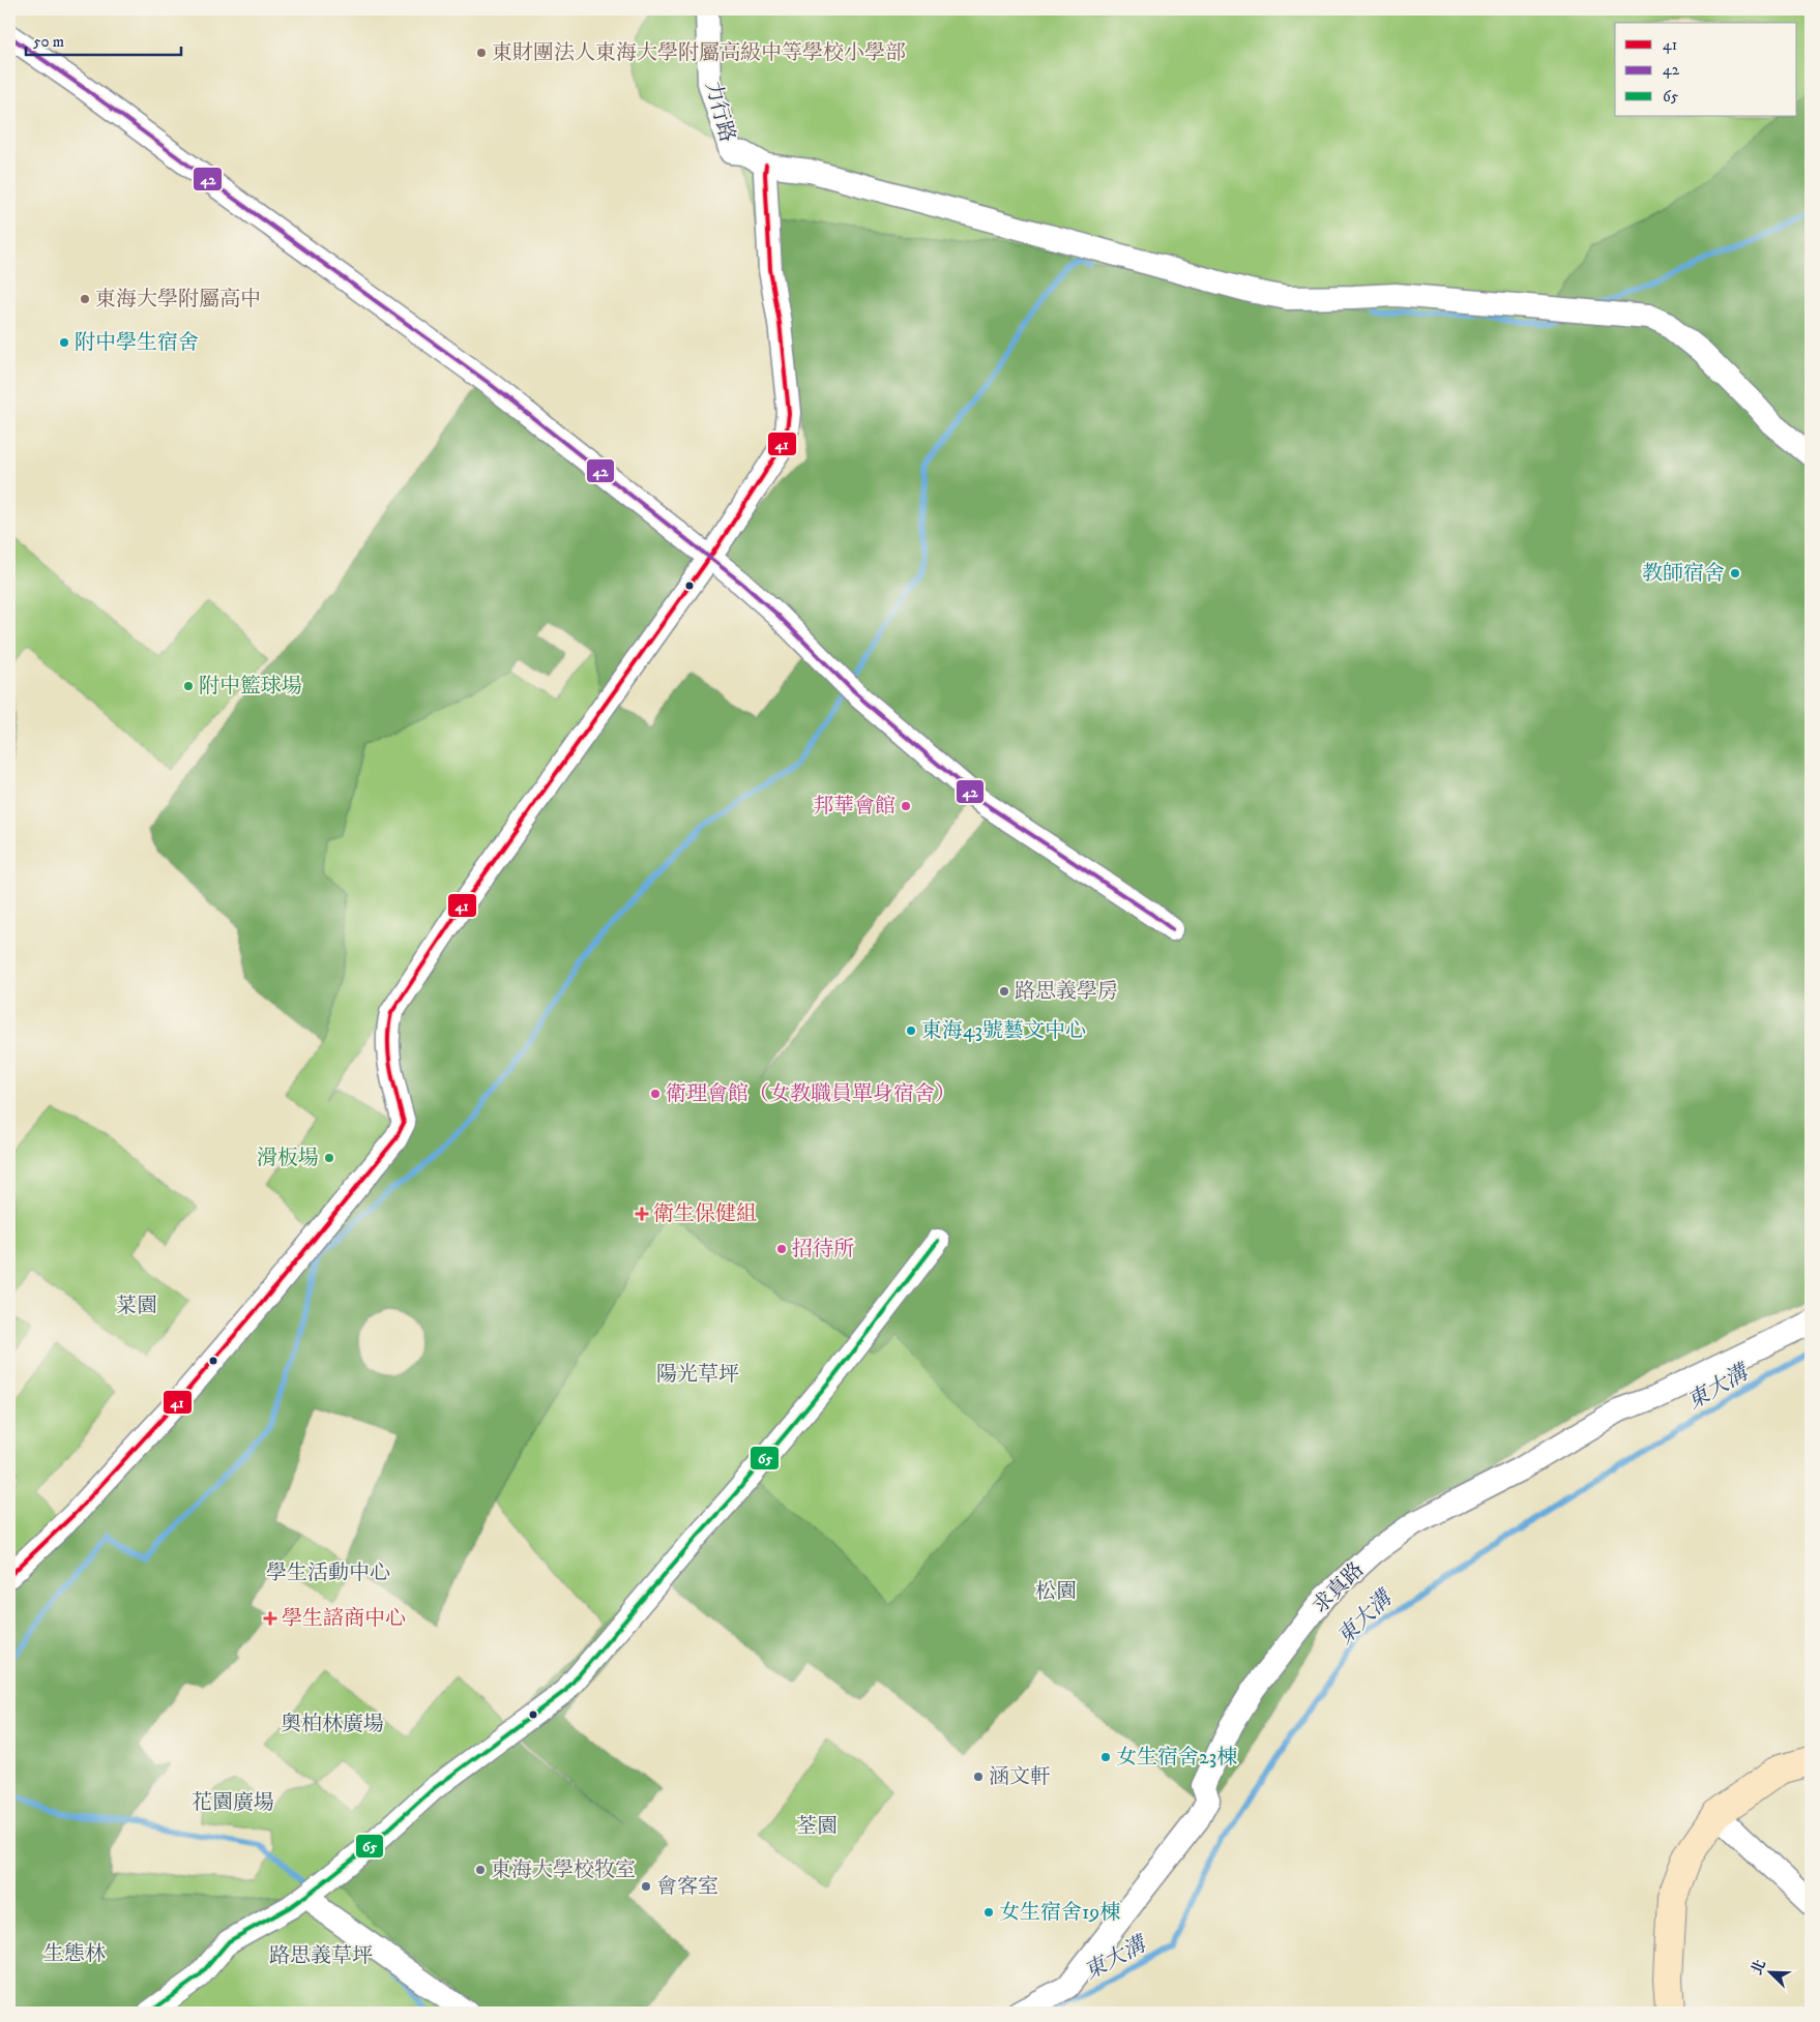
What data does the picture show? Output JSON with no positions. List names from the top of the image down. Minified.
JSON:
{"streets":{"street":["力行路","求真路"]},"water":["東大溝"],"parks":["菜園","陽光草坪","學生活動中心","松園","奧柏林廣場","花園廣場","荃園","生態林","路思義草坪"],"places":{"other":["東財團法人東海大學附屬高級中等學校小學部","東海大學附屬高中","附中學生宿舍","教師宿舍","附中籃球場","邦華會館","路思義學房","東海43號藝文中心","衛理會館（女教職員單身宿舍）","滑板場","招待所","女生宿舍23棟","涵文軒","東海大學校牧室","會客室","女生宿舍19棟"],"health":["衛生保健組","學生諮商中心"]},"lines":["transit line 42","transit line 41","transit line 65"],"legend":["41","42","65"],"scale_bar":"50 m","north":"top left"}
